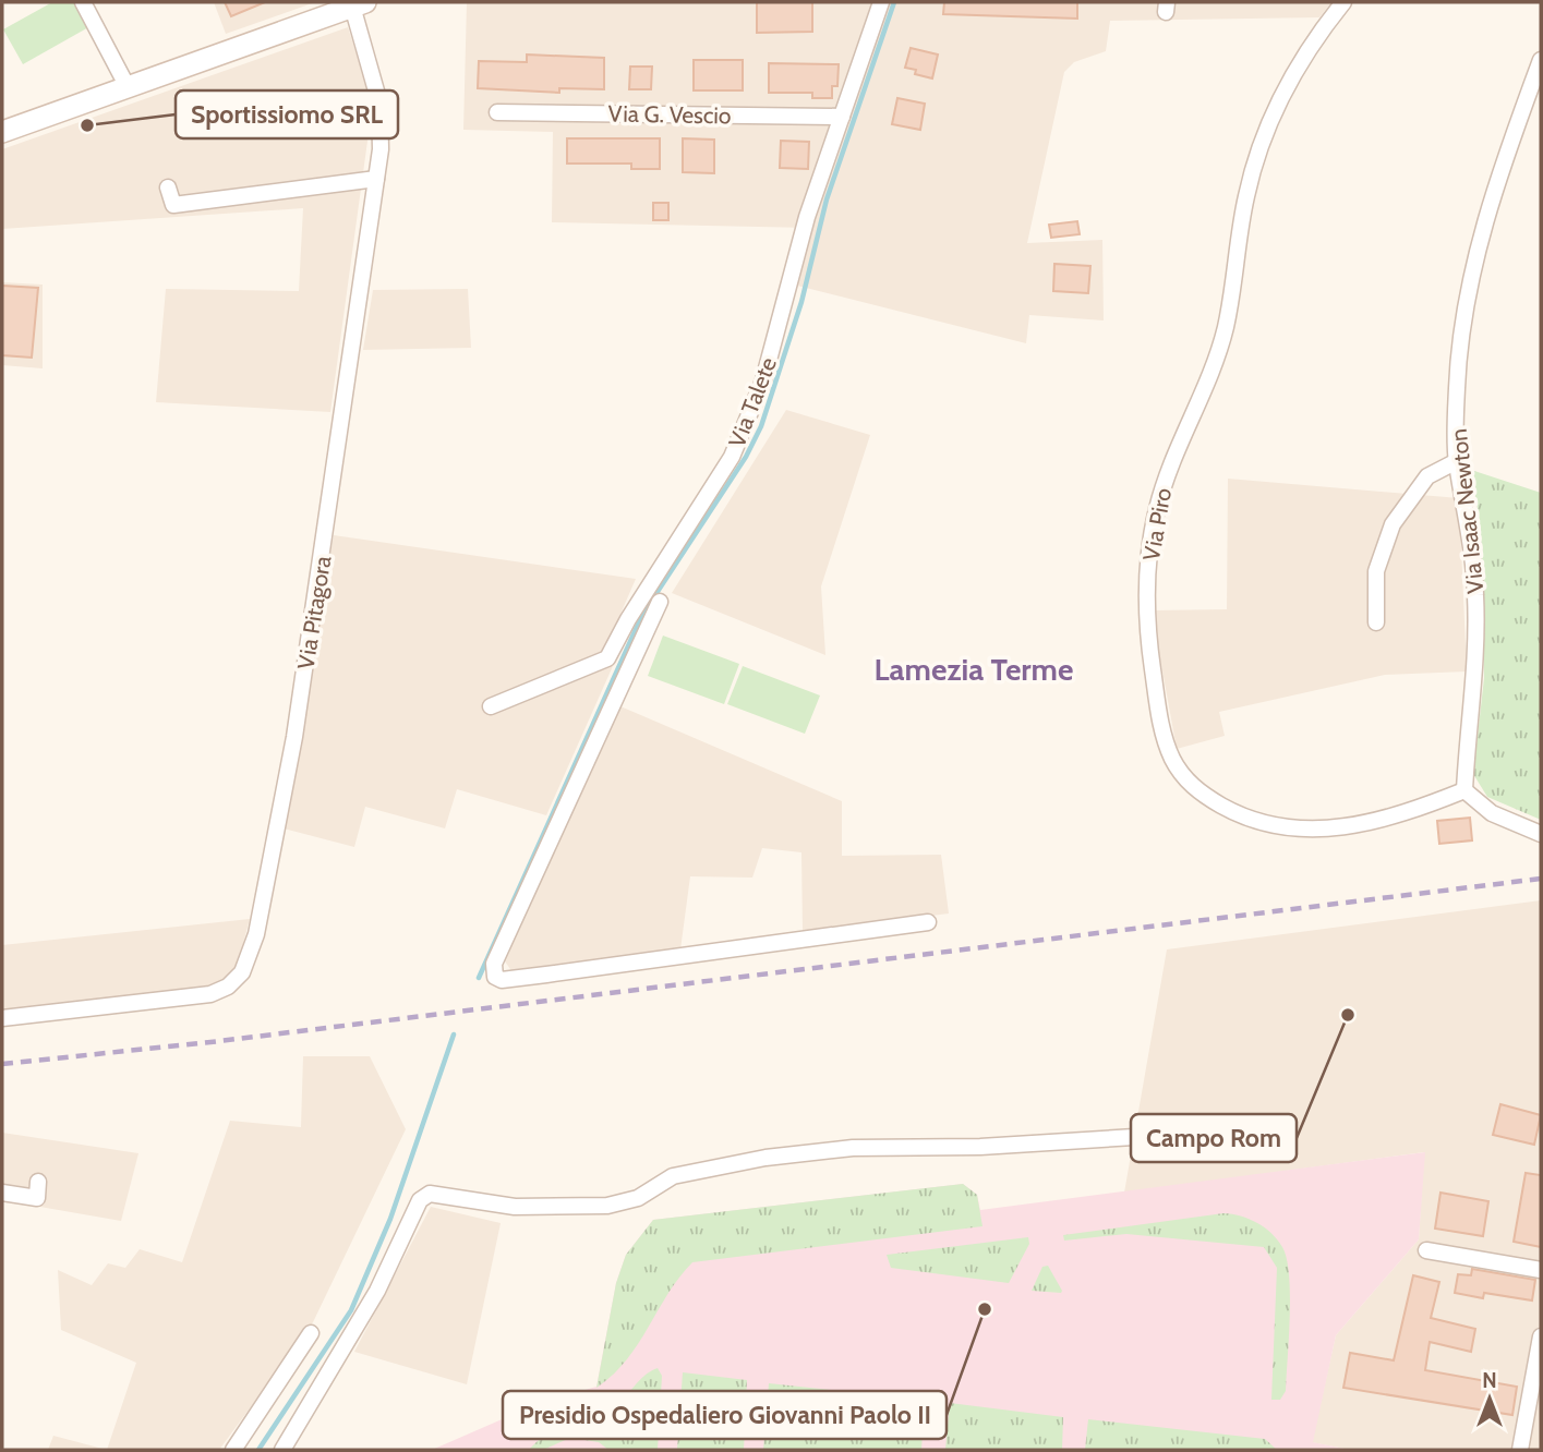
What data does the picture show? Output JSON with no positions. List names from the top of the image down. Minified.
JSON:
{"streets":{"street":["Via G. Vescio","Via Talete","Via Isaac Newton","Via Piro","Via Pitagora"]},"crossings":[["Via G. Vescio","Via Talete"],["Via Isaac Newton","Via Piro"]],"districts":["Lamezia Terme"],"places":["Sportissiomo SRL","Campo Rom","Presidio Ospedaliero Giovanni Paolo II"],"north":"top"}
